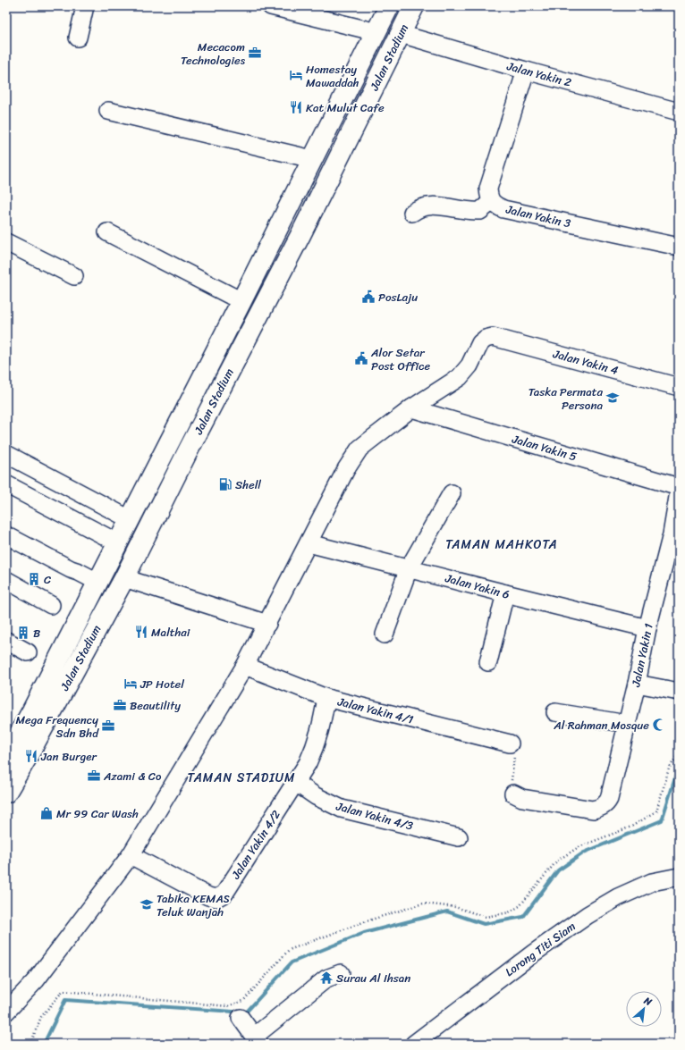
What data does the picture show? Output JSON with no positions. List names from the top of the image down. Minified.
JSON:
{"streets":{"main road":["Jalan Stadium"],"street":["Jalan Yakin 2","Jalan Yakin 3","Jalan Yakin 4","Jalan Yakin 5","Jalan Yakin 6","Jalan Yakin 1","Jalan Yakin 4/1","Jalan Yakin 4/3","Jalan Yakin 4/2","Lorong Titi Siam"]},"crossings":[["Jalan Stadium","Jalan Yakin 2"],["Jalan Yakin 2","Jalan Yakin 3"],["Jalan Yakin 4","Jalan Yakin 5"],["Jalan Yakin 6","Jalan Yakin 1"],["Jalan Yakin 4/1","Jalan Yakin 4/2"],["Jalan Yakin 4/3","Jalan Yakin 4/2"]],"districts":["TAMAN MAHKOTA","TAMAN STADIUM"],"places":{"office":["Mecacom Technologies","Beautility","Mega Frequency Sdn Bhd","Azami & Co"],"hotel":["Homestay Mawaddah","JP Hotel"],"restaurant":["Kat Mulut Cafe","Malthai","Jan Burger"],"public building":["PosLaju","Alor Setar Post Office"],"school or university":["Taska Permata Persona","Tabika KEMAS Teluk Wanjah"],"fuel station":["Shell"],"building":["C","B"],"mosque":["Al Rahman Mosque"],"shop":["Mr 99 Car Wash"],"temple":["Surau Al Ihsan"]},"north":"top right"}
